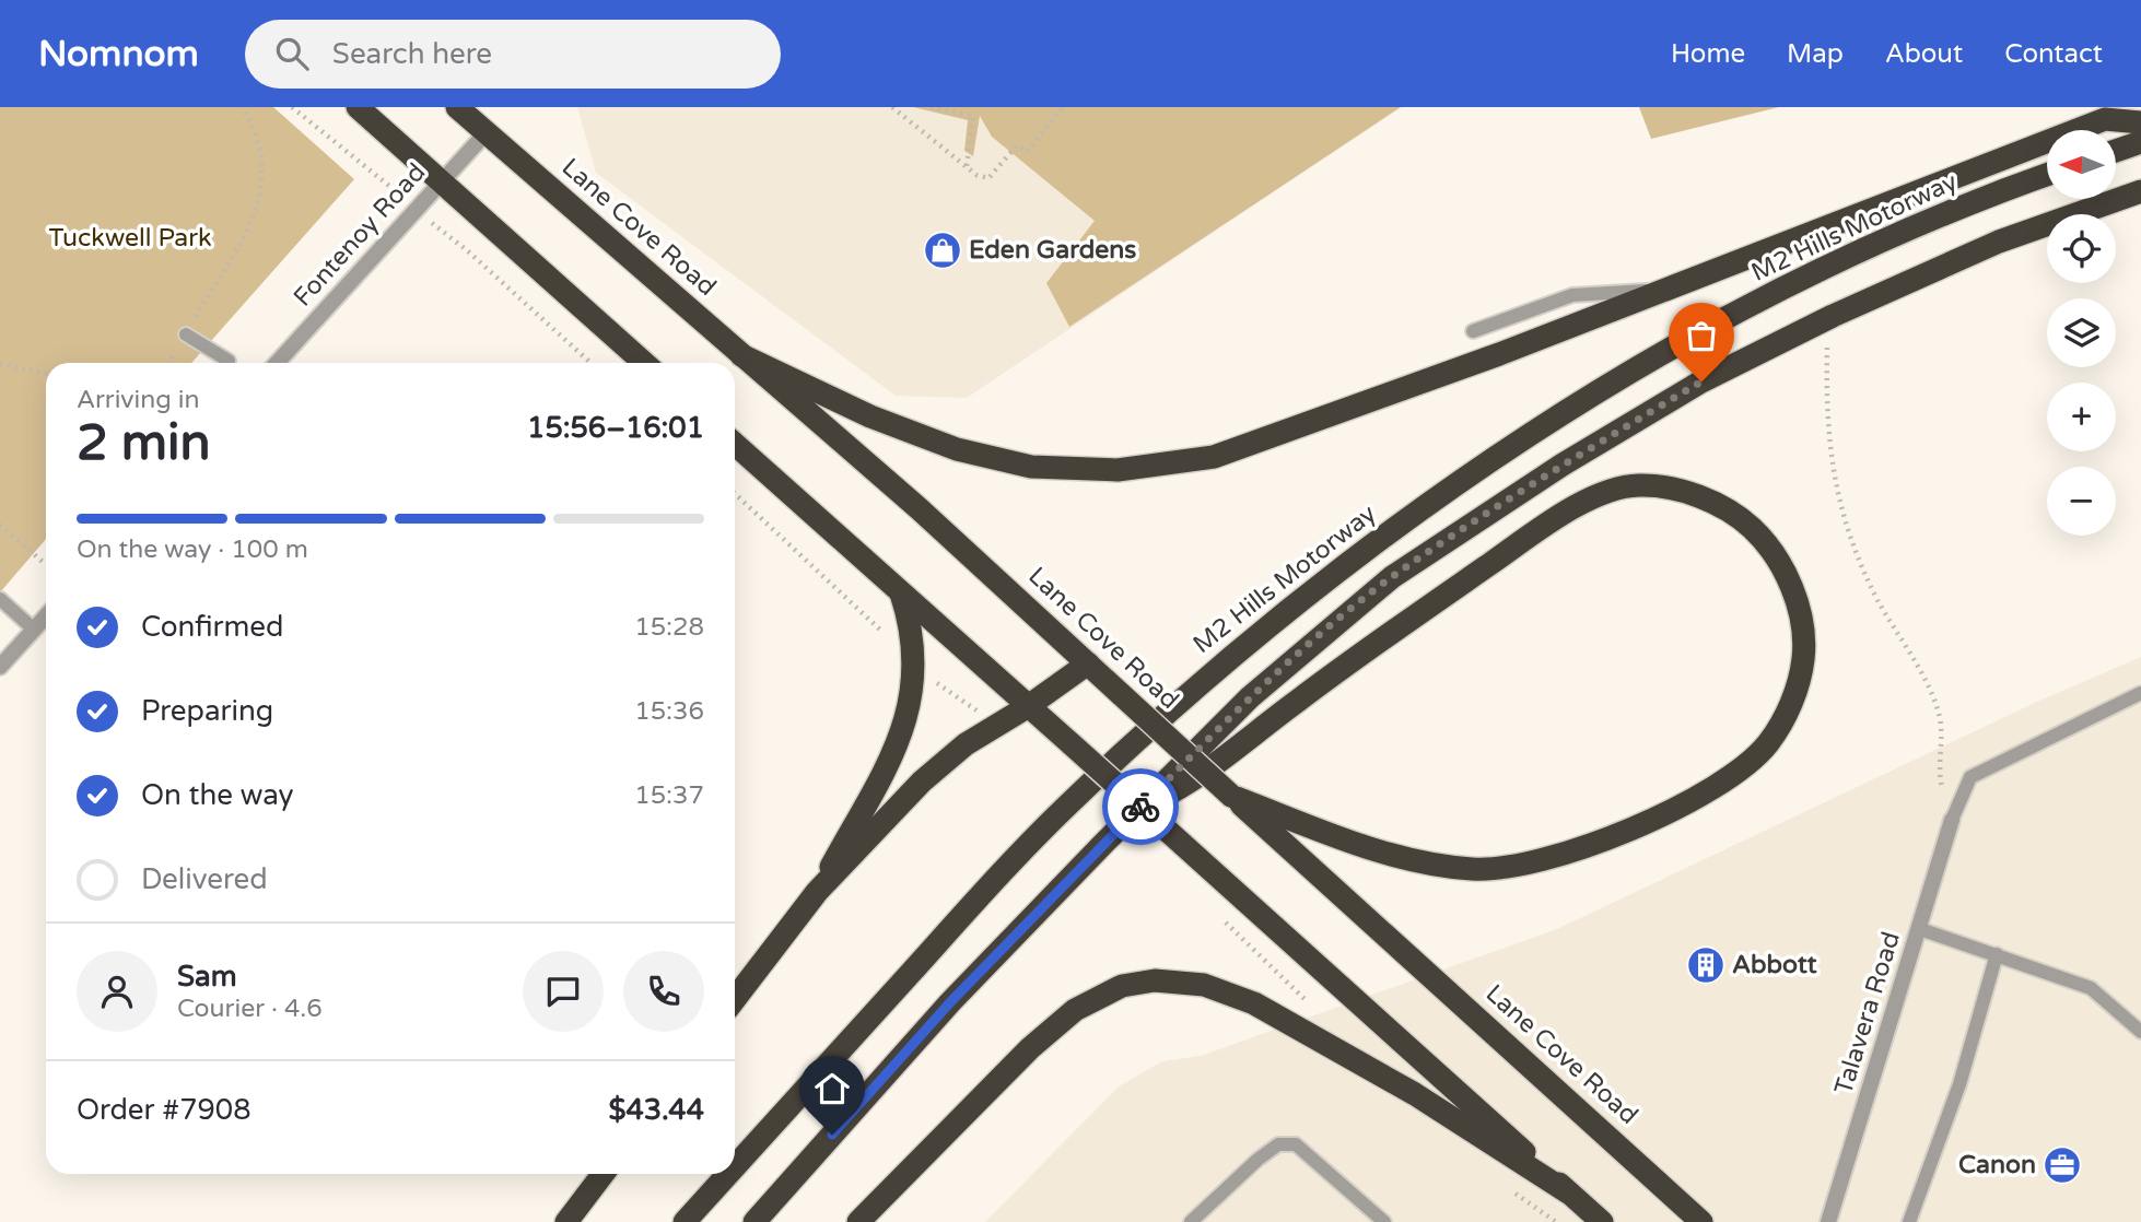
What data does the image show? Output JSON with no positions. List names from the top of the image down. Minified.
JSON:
{"streets":{"highway":["Lane Cove Road","M2 Hills Motorway"],"street":["Fontenoy Road","Talavera Road"]},"crossings":[["Lane Cove Road","Fontenoy Road"]],"parks":["Tuckwell Park"],"places":{"shop":["Eden Gardens"],"building":["Abbott"],"office":["Canon"]},"north":"left","page":{"header":"Nomnom","search":"Search here","nav":["Home","Map","About","Contact"],"map_buttons":["+","−"],"heading":["2 min","Arriving in","15:56–16:01"],"panel":["Sam","Courier · 4.6","Order #7908","$43.44"],"bar":"On the way · 100 m","list":[["Confirmed","15:28"],["Preparing","15:36"],["On the way","15:37"],"Delivered"]}}
